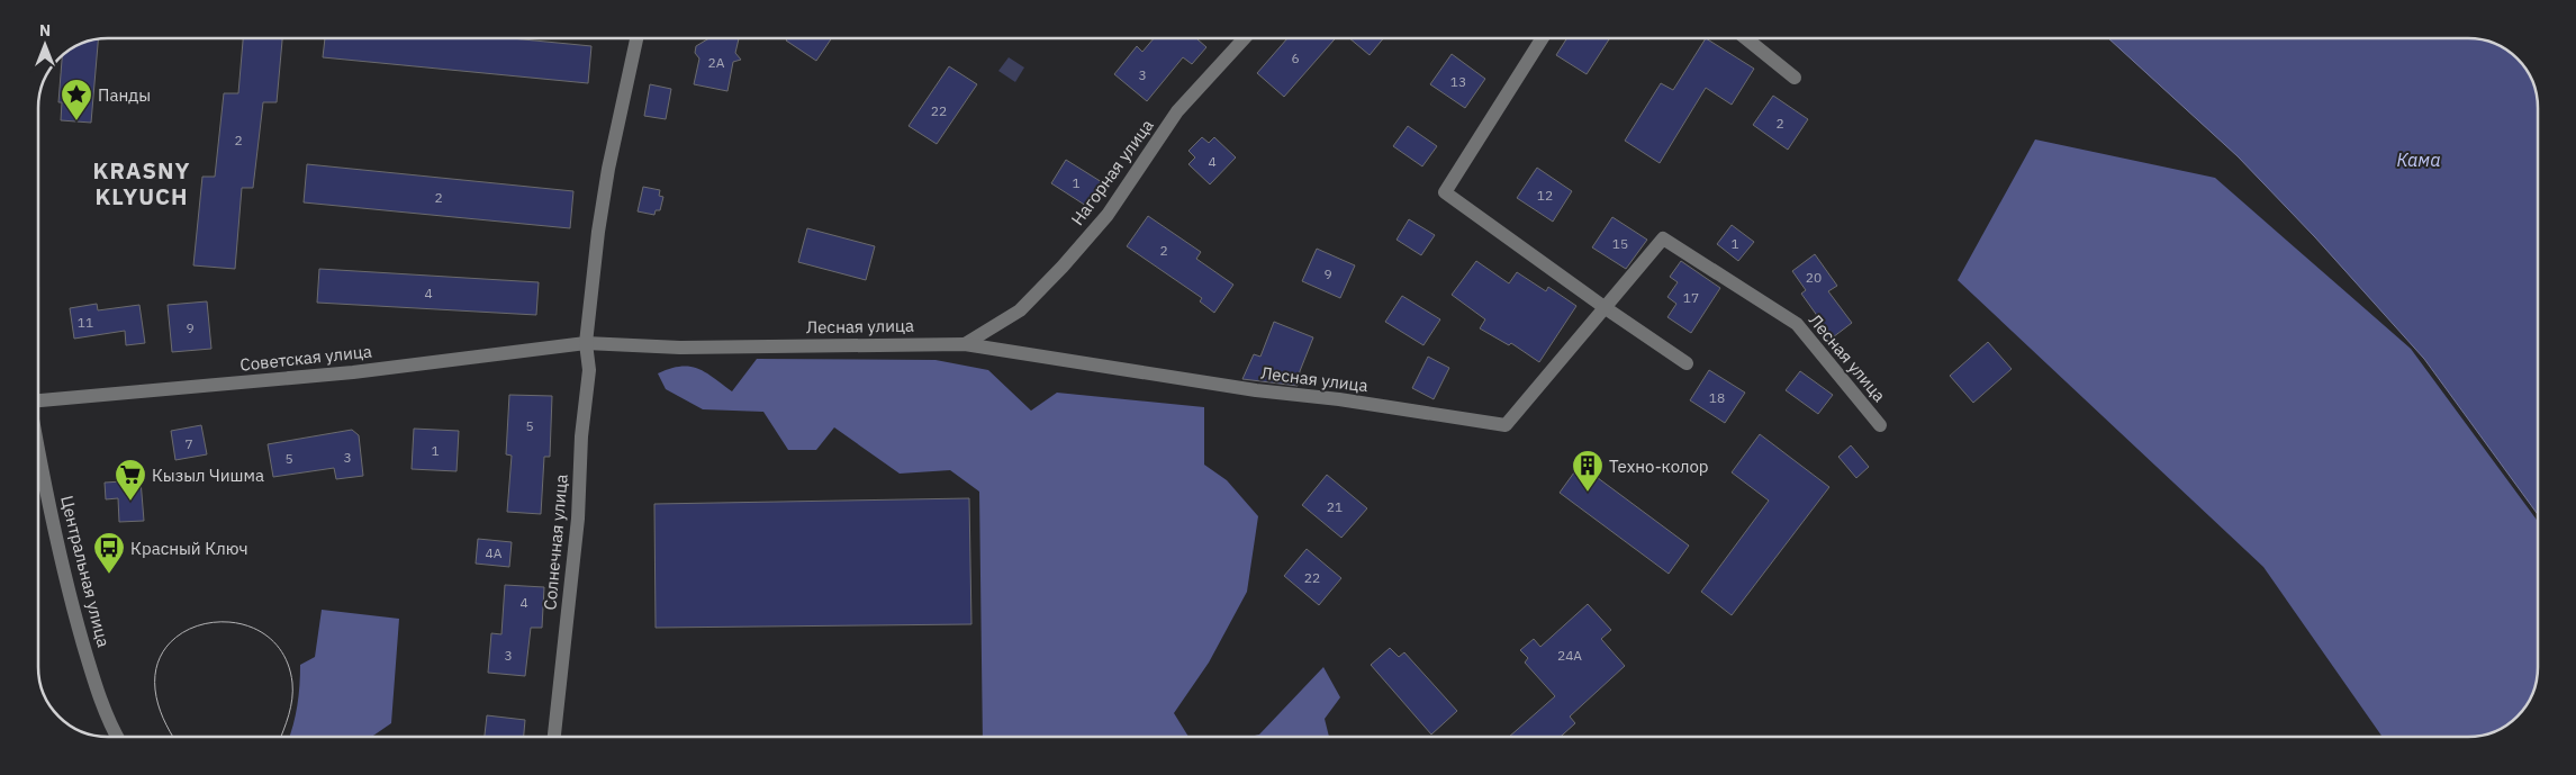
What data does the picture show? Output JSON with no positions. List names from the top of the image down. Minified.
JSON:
{"streets":{"street":["Нагорная улица","Лесная улица","Советская улица","Солнечная улица","Центральная улица"]},"crossings":[["Нагорная улица","Лесная улица"],["Лесная улица","Советская улица"],["Лесная улица","Солнечная улица"],["Советская улица","Солнечная улица"]],"districts":["KRASNY KLYUCH"],"water":["Кама"],"places":{"place":["Панды"],"building":["Техно-колор"],"supermarket":["Кызыл Чишма"],"bus stop":["Красный Ключ"]},"house_numbers":["6","2А","3","13","22","2","2","4","1","12","2","15","1","2","9","20","4","17","11","9","18","5","7","1","3","5","21","4А","22","4","3","24А"],"north":"top"}
